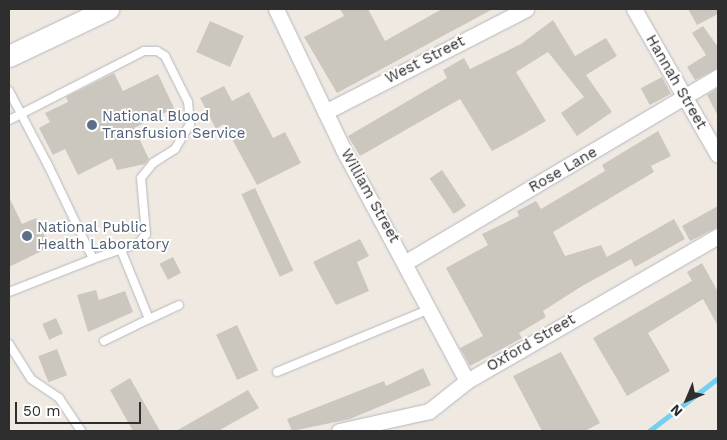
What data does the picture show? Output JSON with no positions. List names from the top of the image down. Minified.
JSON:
{"streets":{"street":["West Street","Hannah Street","Rose Lane","William Street","Oxford Street"]},"crossings":[["West Street","William Street"],["Hannah Street","Rose Lane"],["Rose Lane","William Street"],["William Street","Oxford Street"]],"places":["National Blood Transfusion Service","National Public Health Laboratory"],"scale_bar":"50 m","north":"bottom left"}
